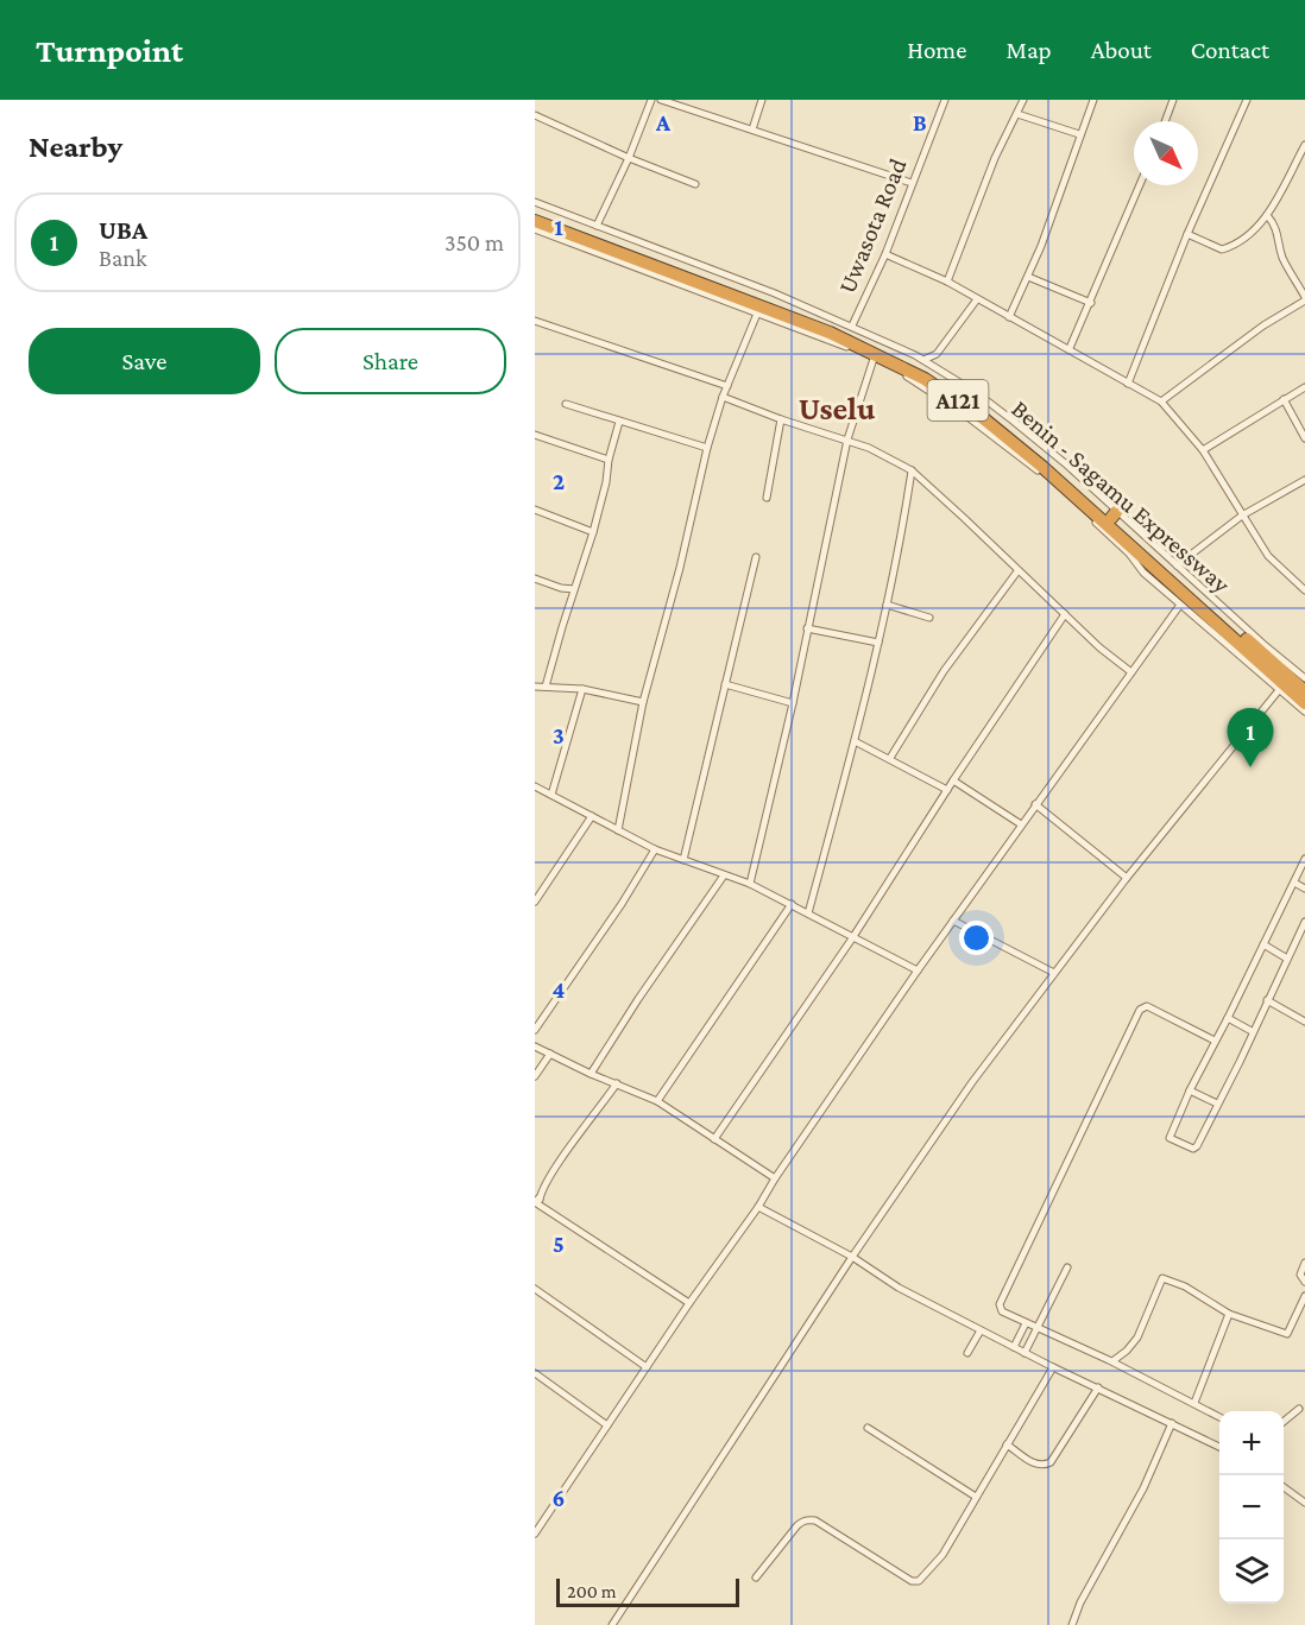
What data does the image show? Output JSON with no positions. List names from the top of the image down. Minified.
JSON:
{"streets":{"highway":["A121","Benin - Sagamu Expressway"],"street":["Uwasota Road"]},"districts":["Uselu"],"scale_bar":"200 m","north":"bottom right","page":{"header":"Turnpoint","nav":["Home","Map","About","Contact"],"heading":"Nearby","list":[{"mark":"1","name":"UBA","note":"Bank","value":"350 m"}],"buttons":["Save","Share"],"pins":"1","map_buttons":["+","−"],"scale":"200 m"},"grid":{"columns":["A","B"],"rows":["1","2","3","4","5","6"]}}
